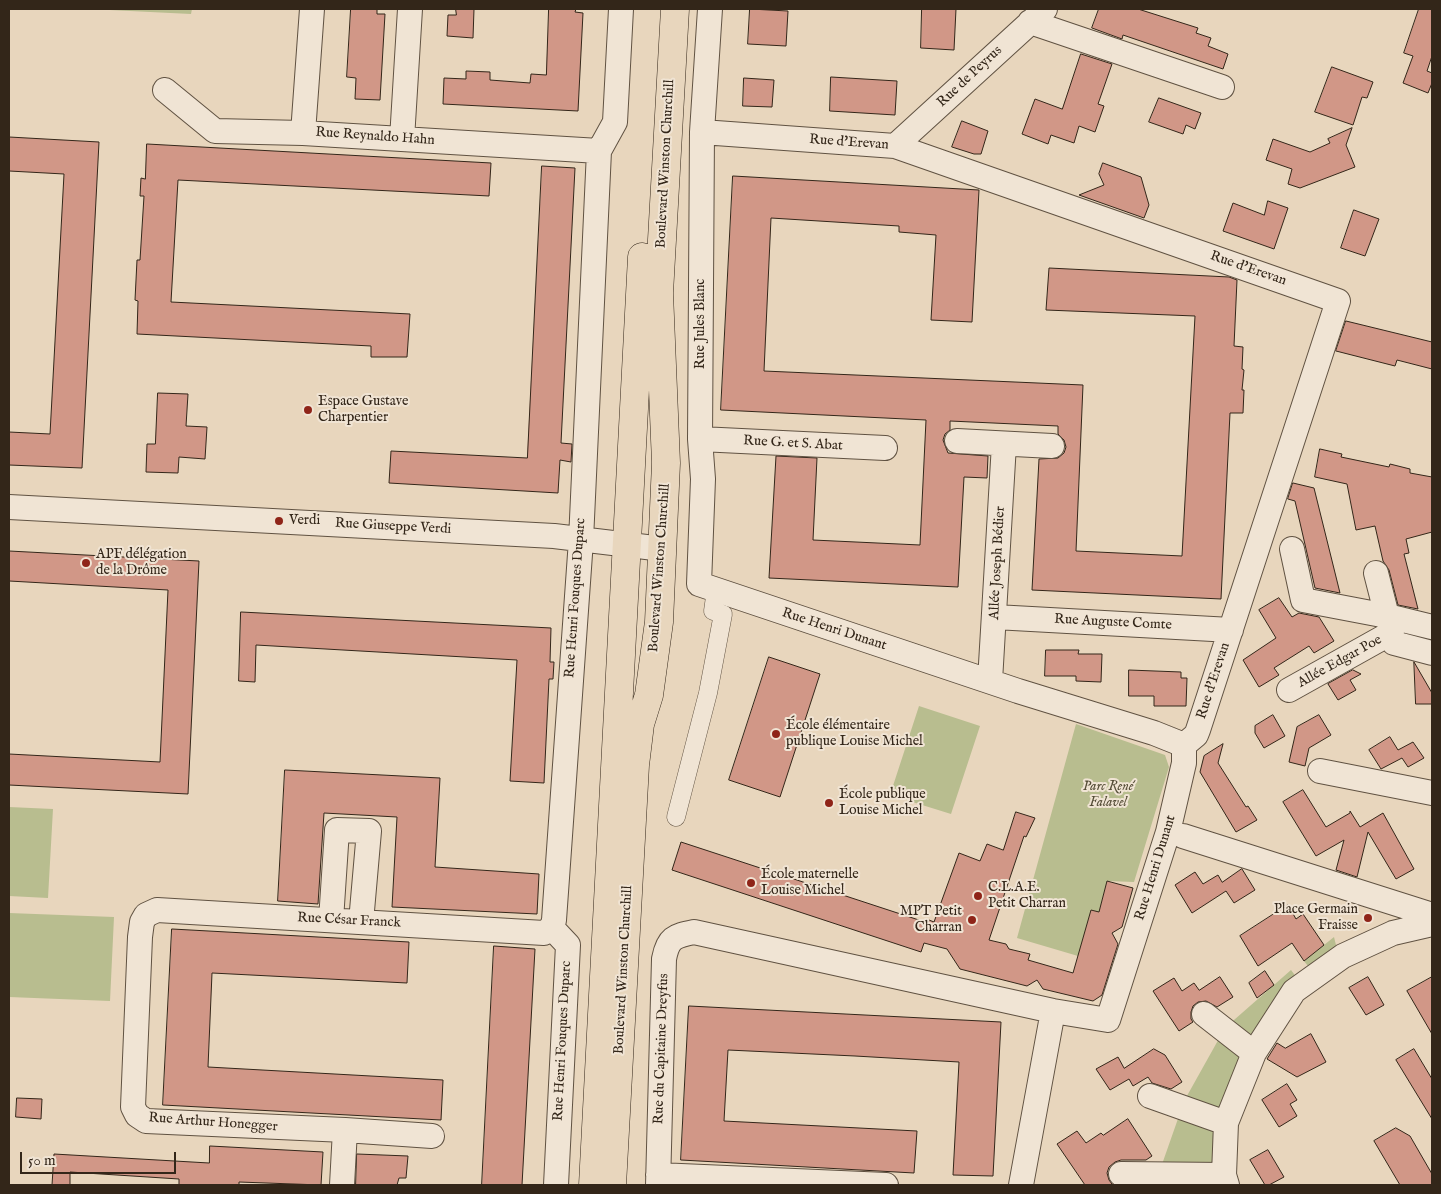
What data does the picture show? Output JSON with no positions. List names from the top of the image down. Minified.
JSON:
{"streets":{"main road":["Boulevard Winston Churchill"],"street":["Rue de Peyrus","Rue Reynaldo Hahn","Rue d'Erevan","Rue Jules Blanc","Rue G. et S. Abat","Rue Giuseppe Verdi","Allée Joseph Bédier","Rue Henri Fouques Duparc","Rue Auguste Comte","Rue Henri Dunant","Allée Edgar Poe","Rue César Franck","Rue du Capitaine Dreyfus","Rue Arthur Honegger"]},"crossings":[["Rue de Peyrus","Rue d'Erevan"],["Rue Reynaldo Hahn","Rue Henri Fouques Duparc"],["Rue d'Erevan","Rue Jules Blanc"],["Rue d'Erevan","Rue Auguste Comte"],["Rue d'Erevan","Rue Henri Dunant"],["Boulevard Winston Churchill","Rue Giuseppe Verdi"],["Rue Jules Blanc","Rue G. et S. Abat"],["Rue Jules Blanc","Rue Henri Dunant"],["Rue Giuseppe Verdi","Rue Henri Fouques Duparc"],["Allée Joseph Bédier","Rue Auguste Comte"],["Allée Joseph Bédier","Rue Henri Dunant"],["Rue Henri Fouques Duparc","Rue César Franck"],["Rue Henri Dunant","Rue du Capitaine Dreyfus"],["Rue César Franck","Rue Arthur Honegger"]],"parks":["Parc René Falavel"],"places":["Espace Gustave Charpentier","Verdi","APF délégation de la Drôme","École élémentaire publique Louise Michel","École publique Louise Michel","École maternelle Louise Michel","C.L.A.E. Petit Charran","Place Germain Fraisse","MPT Petit Charran"],"scale_bar":"50 m"}
